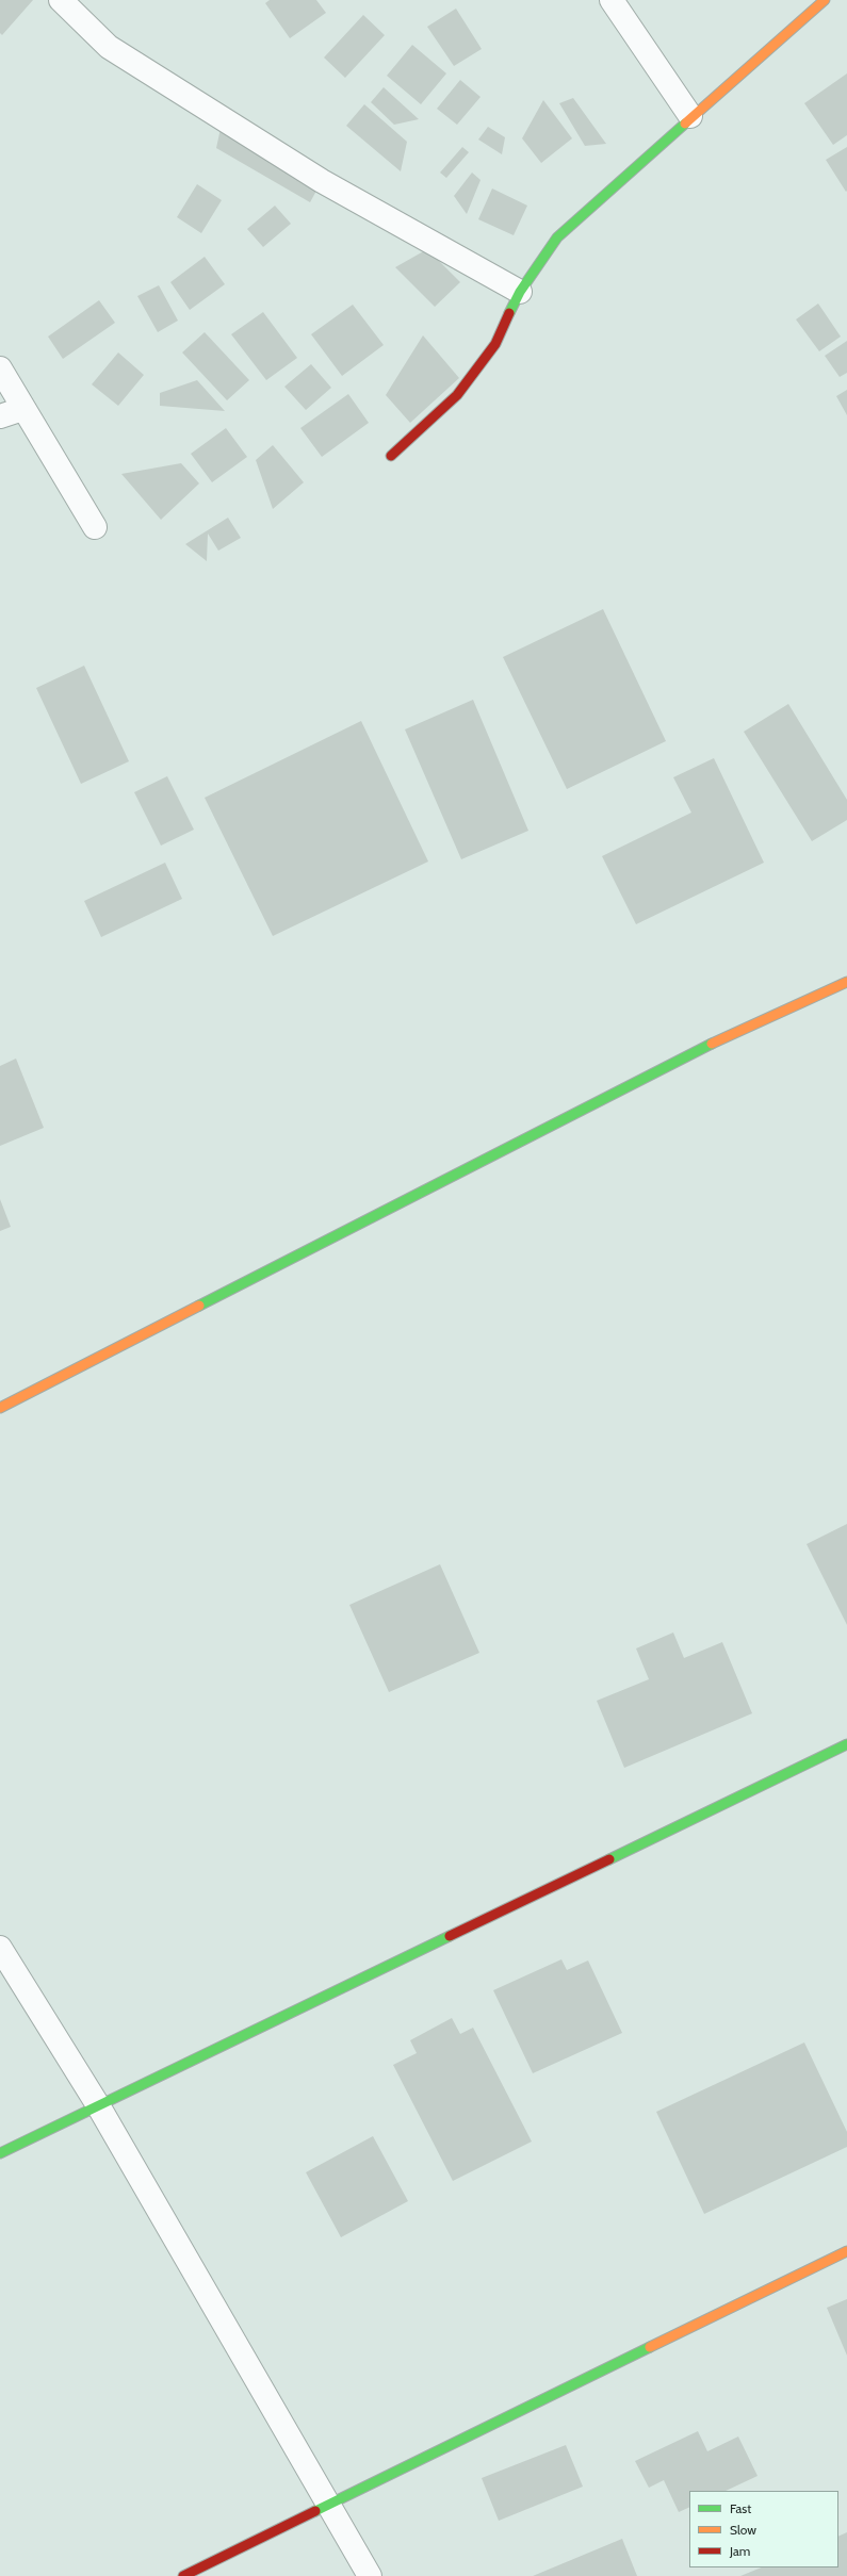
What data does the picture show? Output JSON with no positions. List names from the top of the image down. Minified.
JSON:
{"legend":["Fast","Slow","Jam"]}
